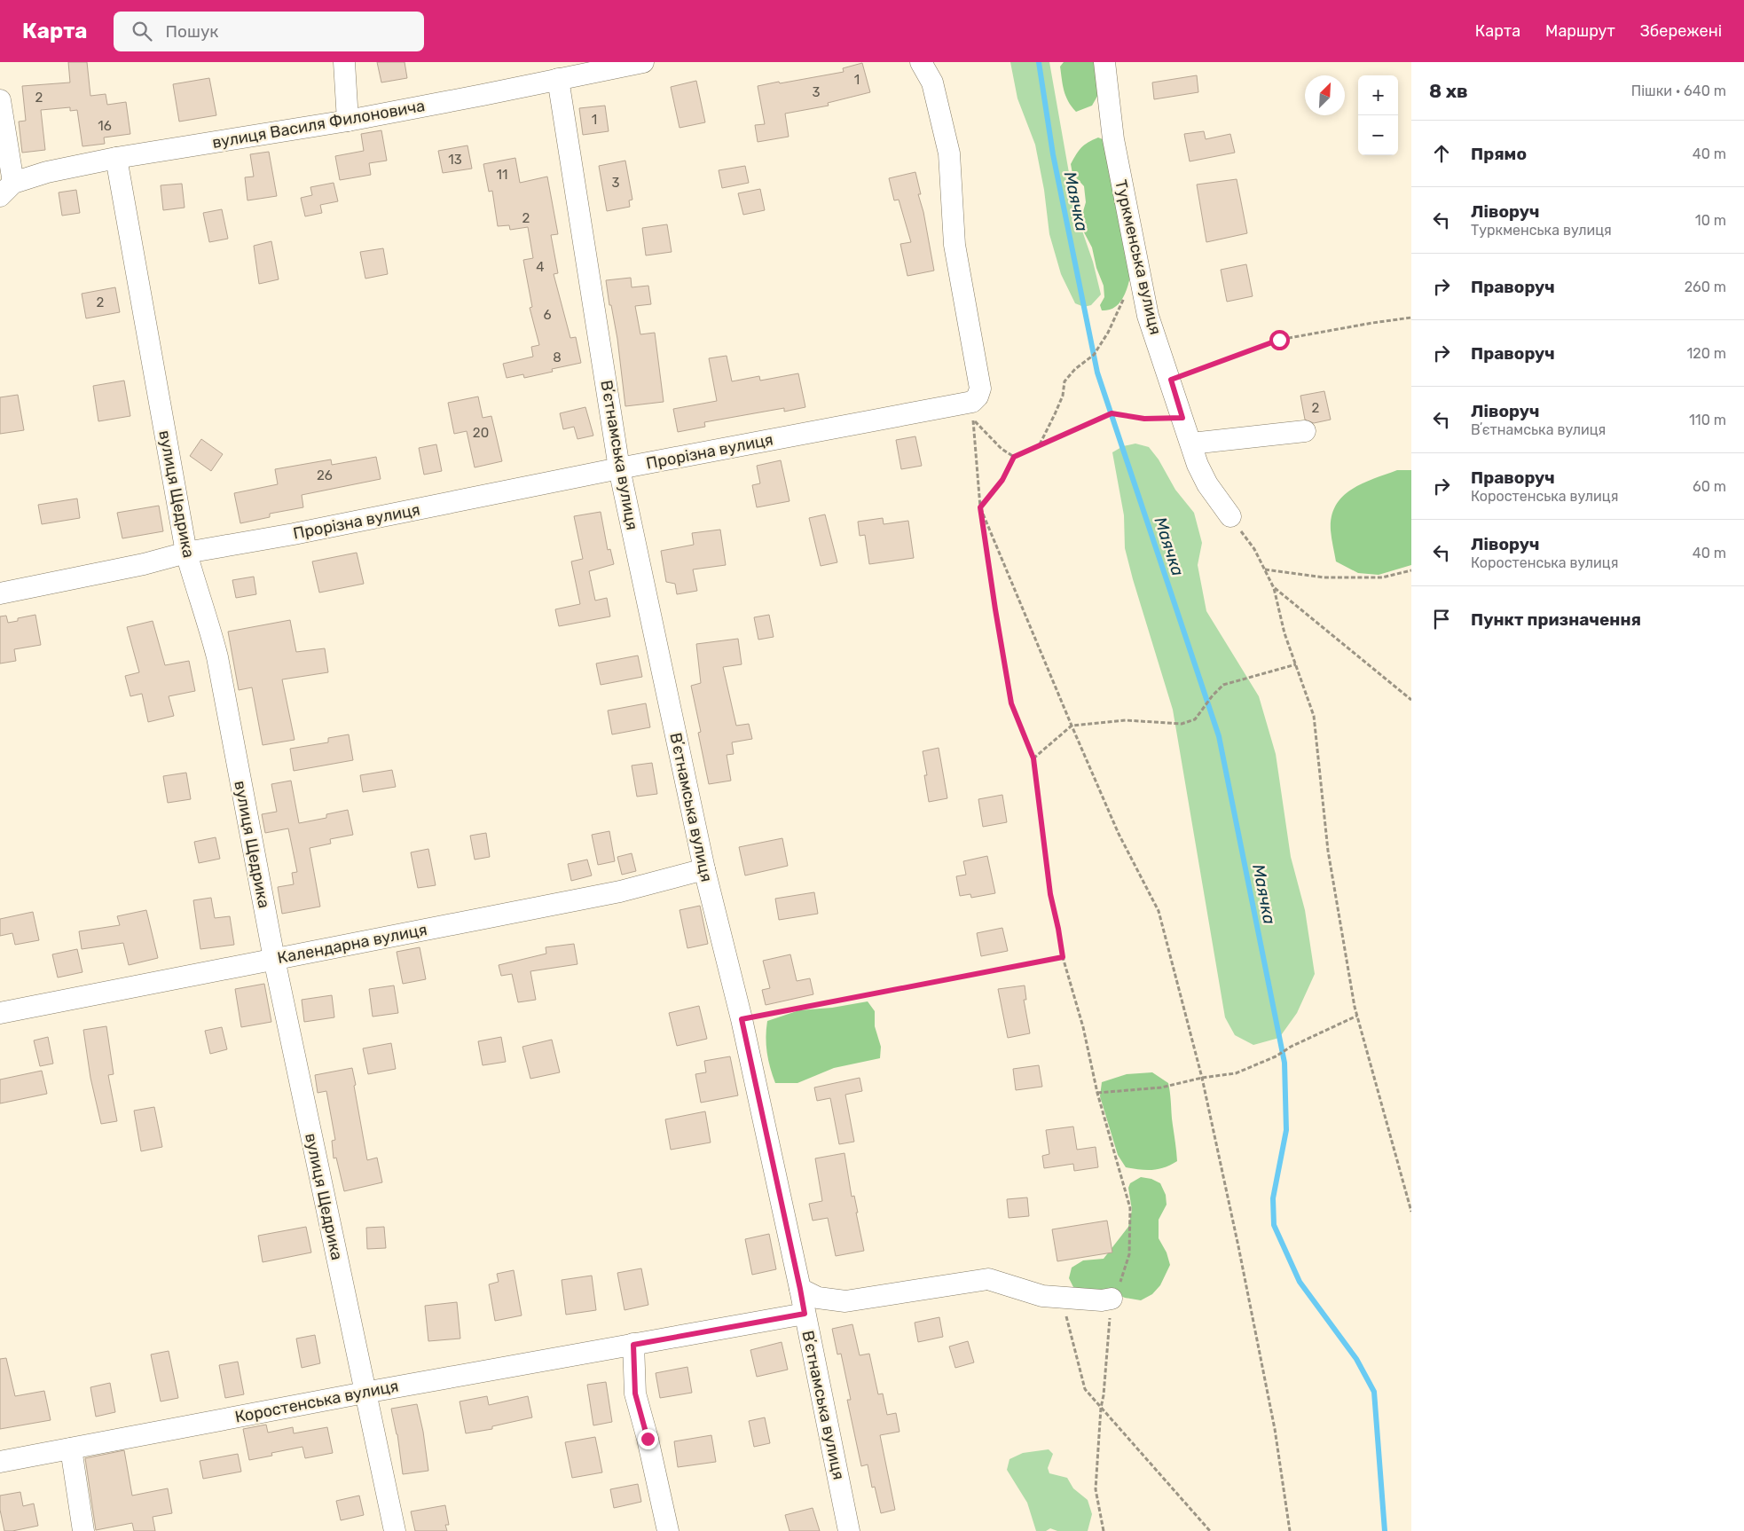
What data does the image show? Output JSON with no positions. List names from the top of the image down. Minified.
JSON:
{"streets":{"street":["вулиця Василя Филоновича","Туркменська вулиця","Прорізна вулиця","Вʼєтнамська вулиця","вулиця Щедрика","Календарна вулиця","Коростенська вулиця"]},"crossings":[["вулиця Василя Филоновича","Вʼєтнамська вулиця"],["вулиця Василя Филоновича","вулиця Щедрика"],["Прорізна вулиця","Вʼєтнамська вулиця"],["Прорізна вулиця","вулиця Щедрика"],["Вʼєтнамська вулиця","Календарна вулиця"],["Вʼєтнамська вулиця","Коростенська вулиця"],["вулиця Щедрика","Календарна вулиця"],["вулиця Щедрика","Коростенська вулиця"]],"water":["Маячка"],"house_numbers":["1","3","2","1","16","13","11","3","2","4","2","6","8","2","20","26"],"north":"top right","page":{"header":"Карта","search":"Пошук","nav":["Карта","Маршрут","Збережені"],"heading":["8 хв","Пішки · 640 m"],"map_buttons":["+","−"],"list":[["Прямо","40 m"],["Ліворуч","Туркменська вулиця","10 m"],["Праворуч","260 m"],["Праворуч","120 m"],["Ліворуч","Вʼєтнамська вулиця","110 m"],["Праворуч","Коростенська вулиця","60 m"],["Ліворуч","Коростенська вулиця","40 m"],"Пункт призначення"]}}
